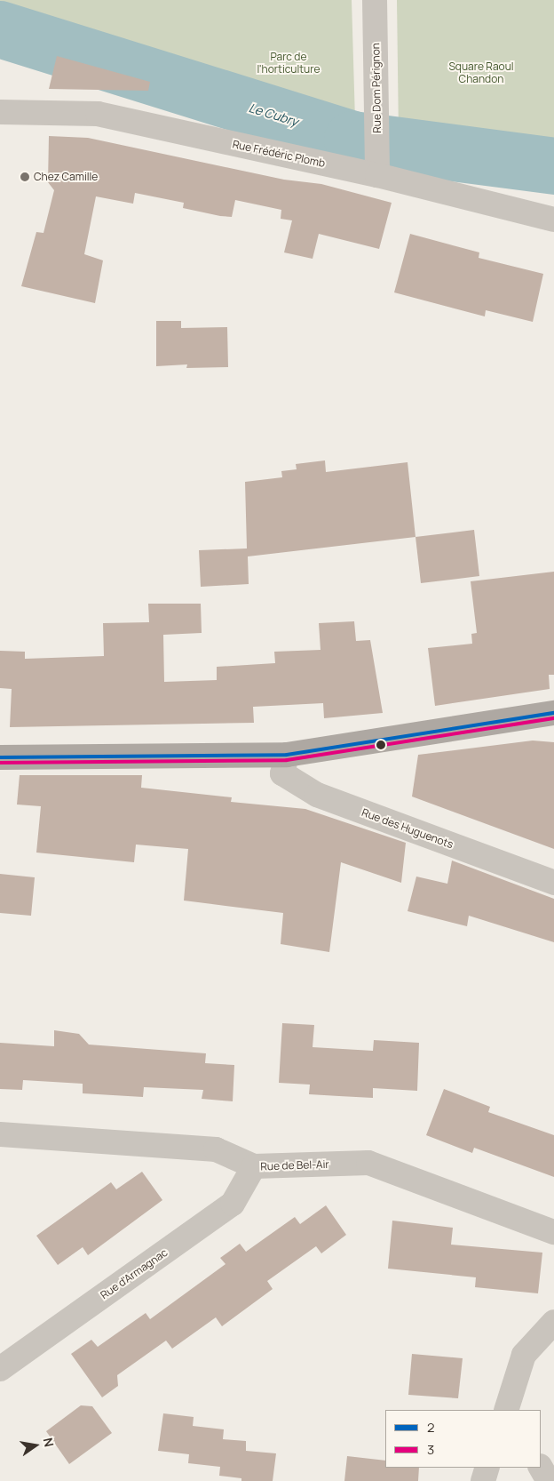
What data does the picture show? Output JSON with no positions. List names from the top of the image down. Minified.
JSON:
{"streets":{"street":["Rue Dom Pérignon","Rue Frédéric Plomb","Rue des Huguenots","Rue de Bel-Air","Rue d'Armagnac"]},"crossings":[["Rue Dom Pérignon","Rue Frédéric Plomb"],["Rue de Bel-Air","Rue d'Armagnac"]],"water":["Le Cubry"],"parks":["Parc de l'horticulture","Square Raoul Chandon"],"places":["Chez Camille"],"lines":["transit line 2","transit line 3"],"legend":["2","3"],"north":"right"}
